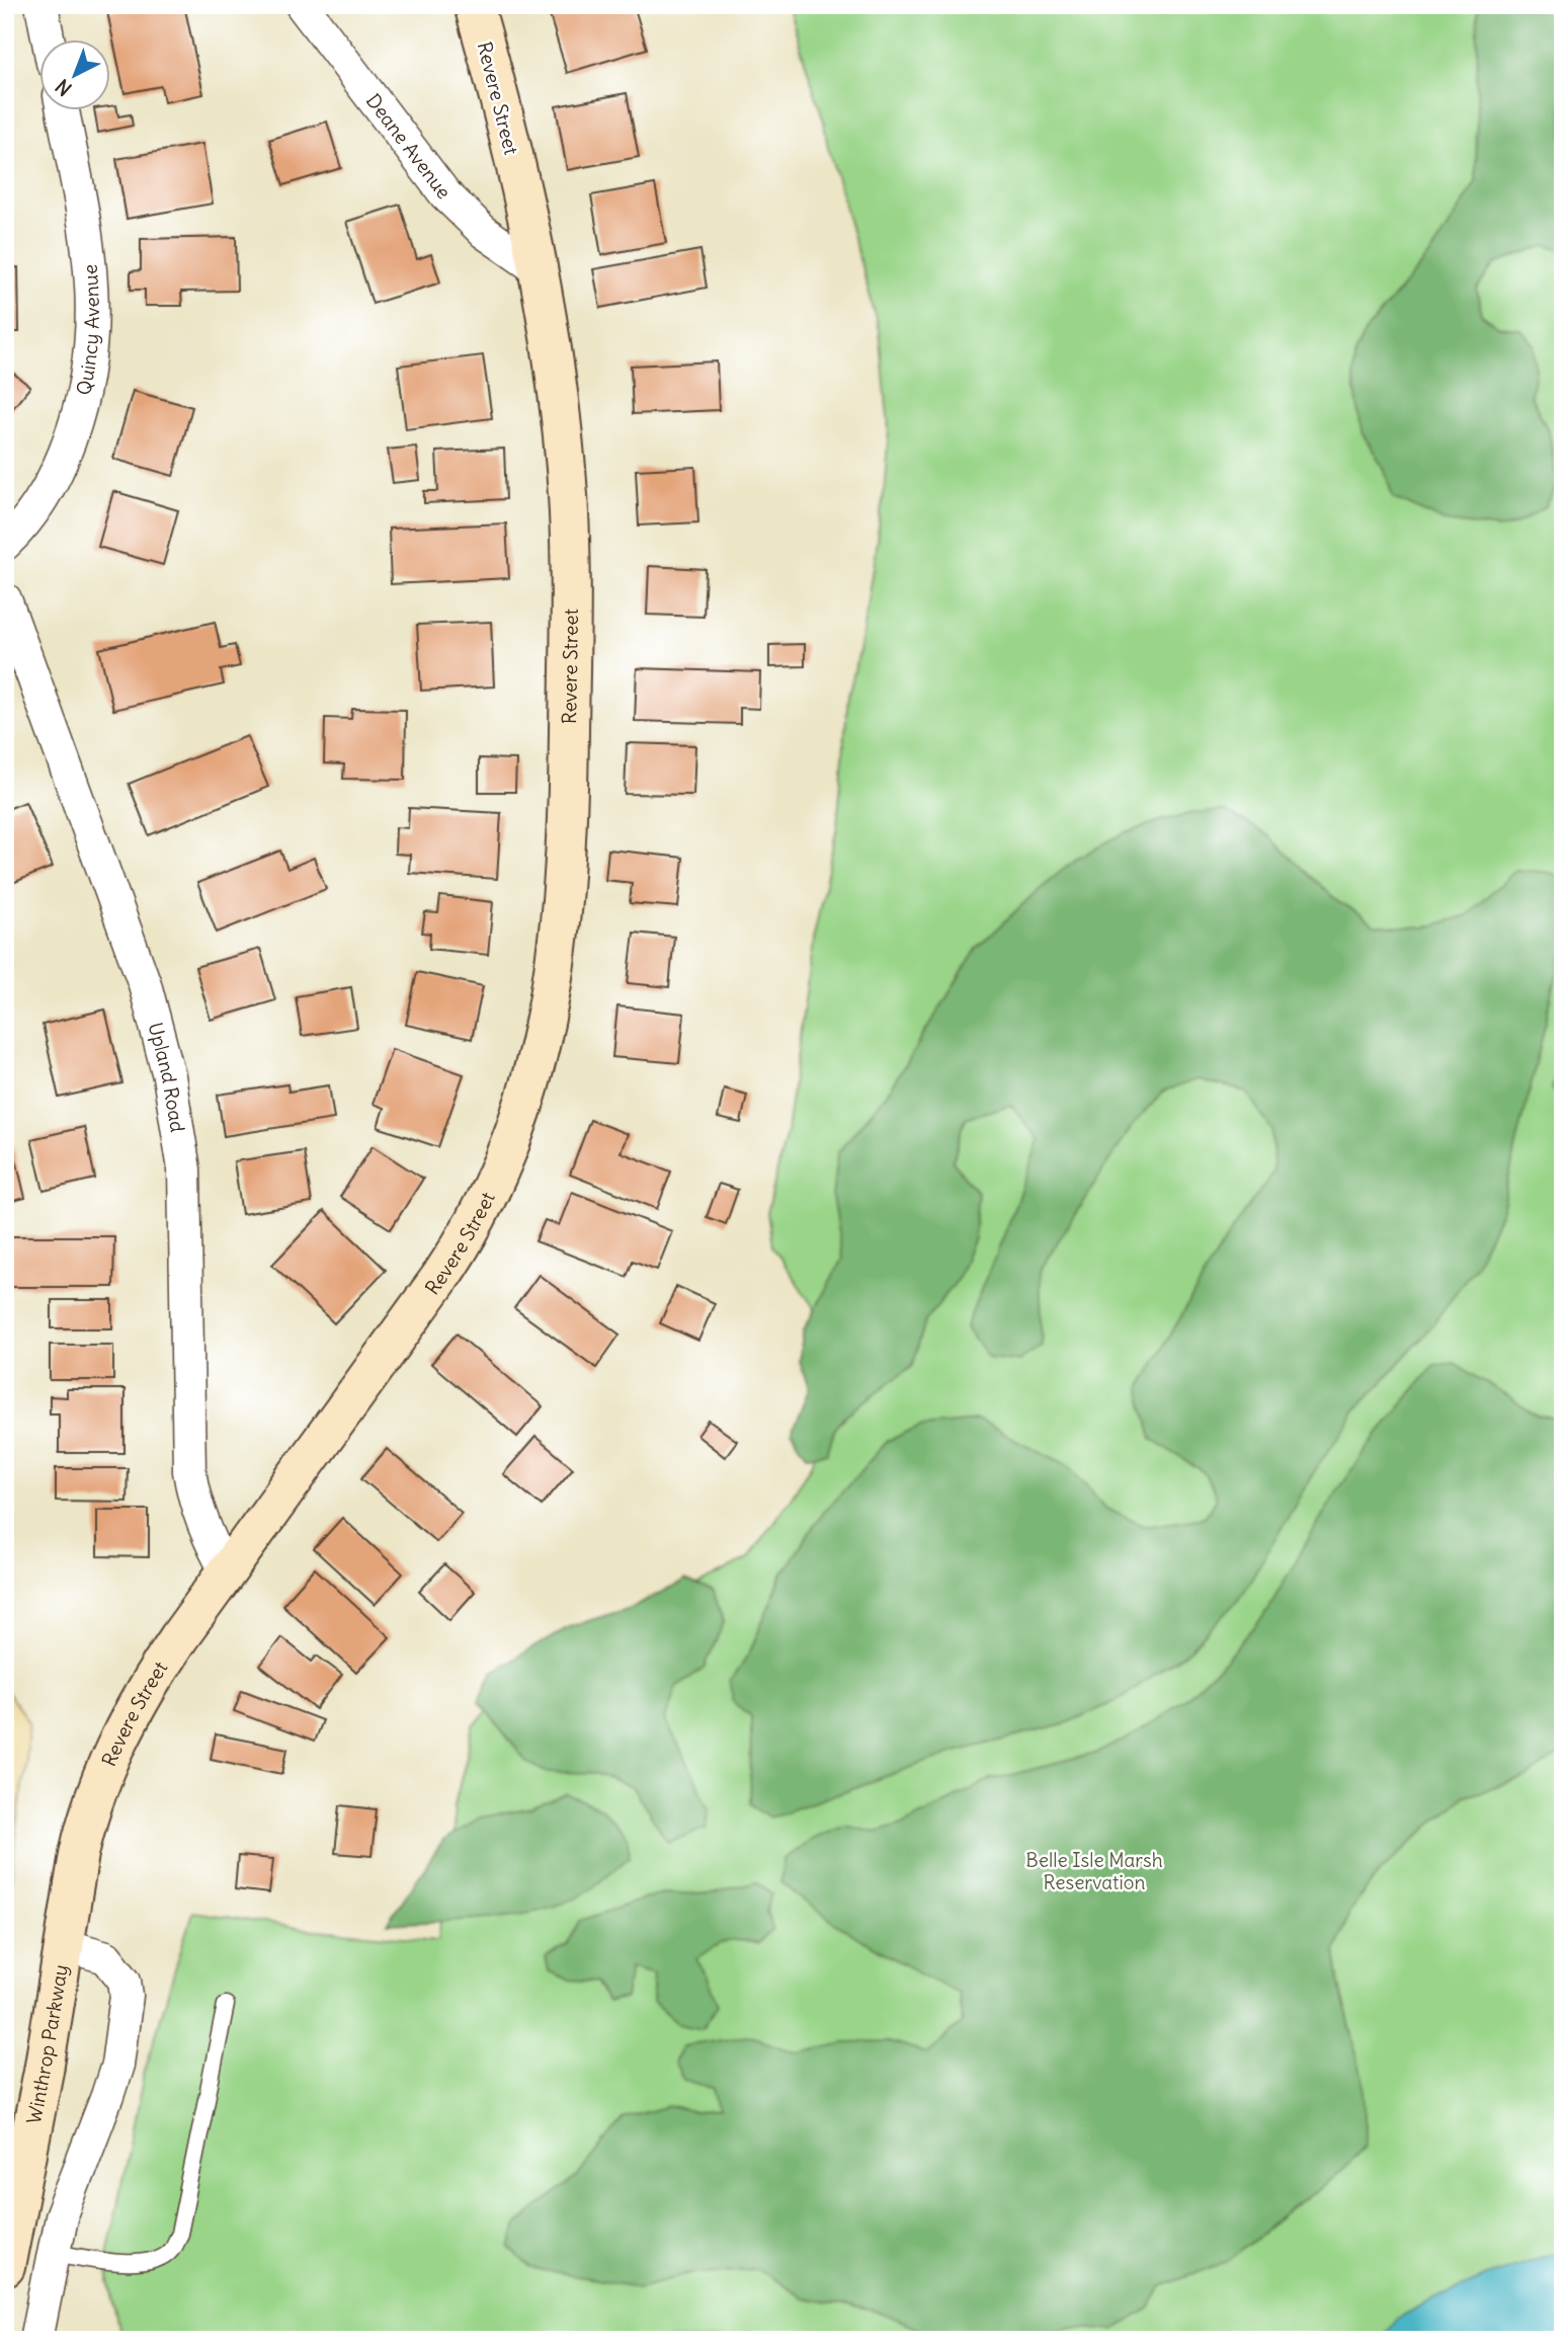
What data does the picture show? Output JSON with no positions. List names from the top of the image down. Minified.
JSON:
{"streets":{"main road":["Revere Street","Winthrop Parkway"],"street":["Deane Avenue","Quincy Avenue","Upland Road"]},"crossings":[["Revere Street","Deane Avenue"],["Revere Street","Upland Road"],["Revere Street","Winthrop Parkway"]],"parks":["Belle Isle Marsh Reservation"],"north":"bottom left"}
